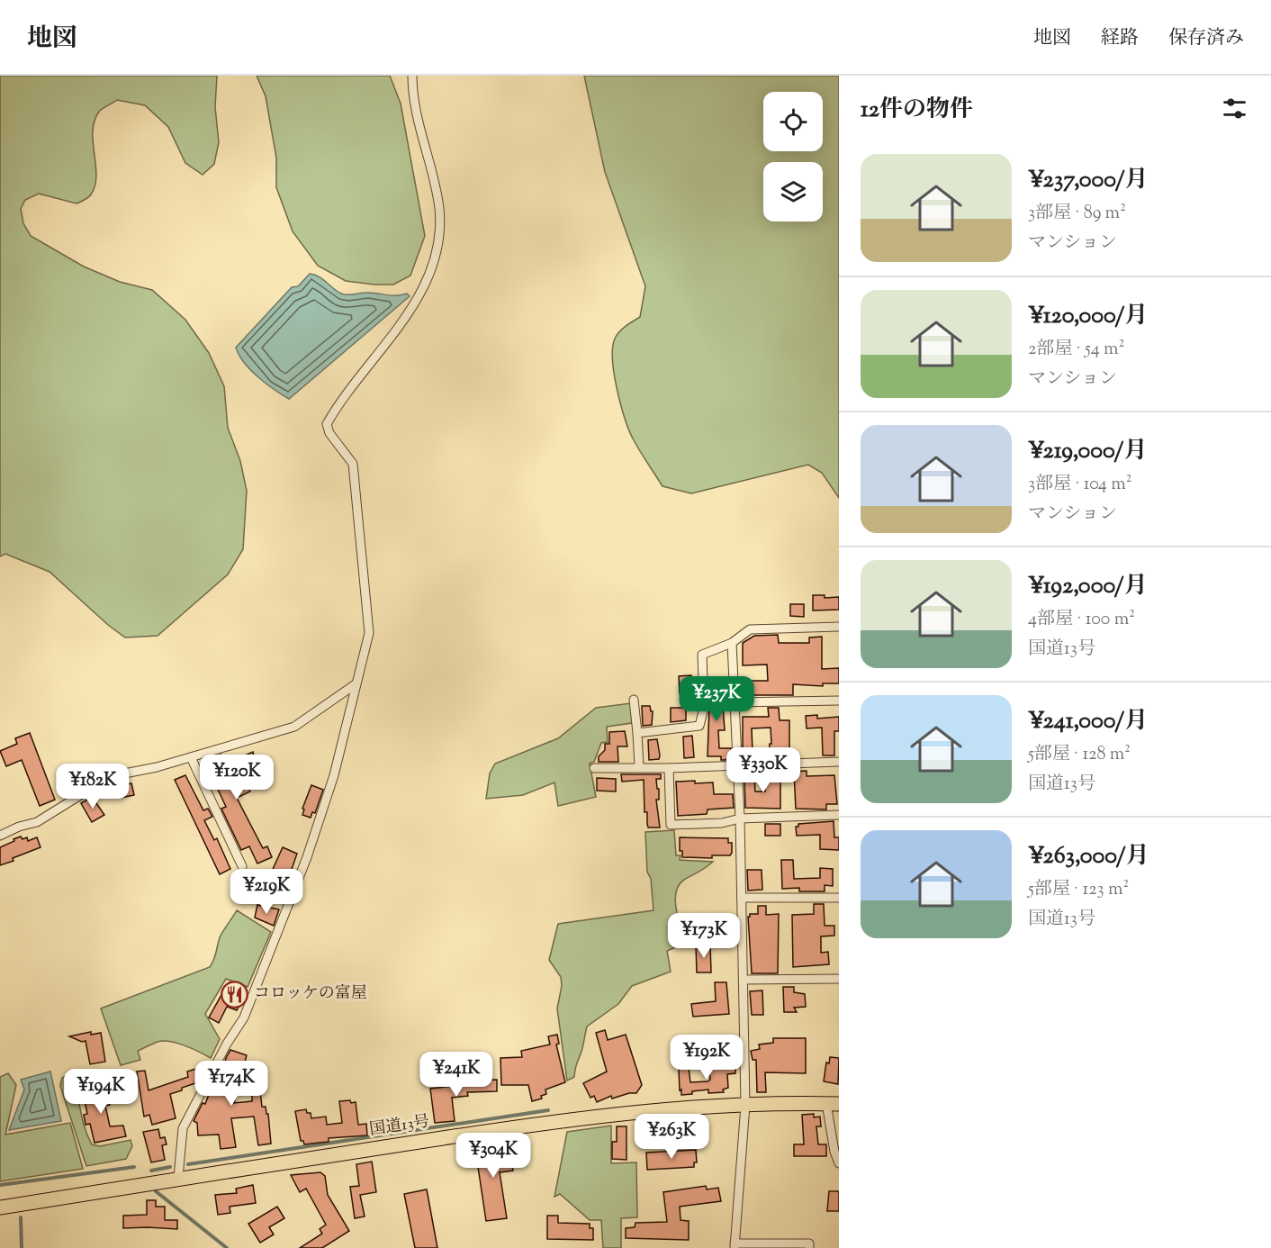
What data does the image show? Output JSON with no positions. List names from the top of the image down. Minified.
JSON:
{"streets":{"highway":["国道13号"]},"places":{"restaurant":["コロッケの富屋"]},"page":{"header":"地図","nav":["地図","経路","保存済み"],"heading":"12件の物件","list":[{"name":"¥237,000/月","note":"3部屋 · 89 m² · マンション"},{"name":"¥120,000/月","note":"2部屋 · 54 m² · マンション"},{"name":"¥219,000/月","note":"3部屋 · 104 m² · マンション"},{"name":"¥192,000/月","note":"4部屋 · 100 m² · 国道13号"},{"name":"¥241,000/月","note":"5部屋 · 128 m² · 国道13号"},{"name":"¥263,000/月","note":"5部屋 · 123 m² · 国道13号"}],"price":["¥237K","¥330K","¥120K","¥182K","¥219K","¥173K","¥192K","¥241K","¥174K","¥194K","¥263K","¥304K"]}}
